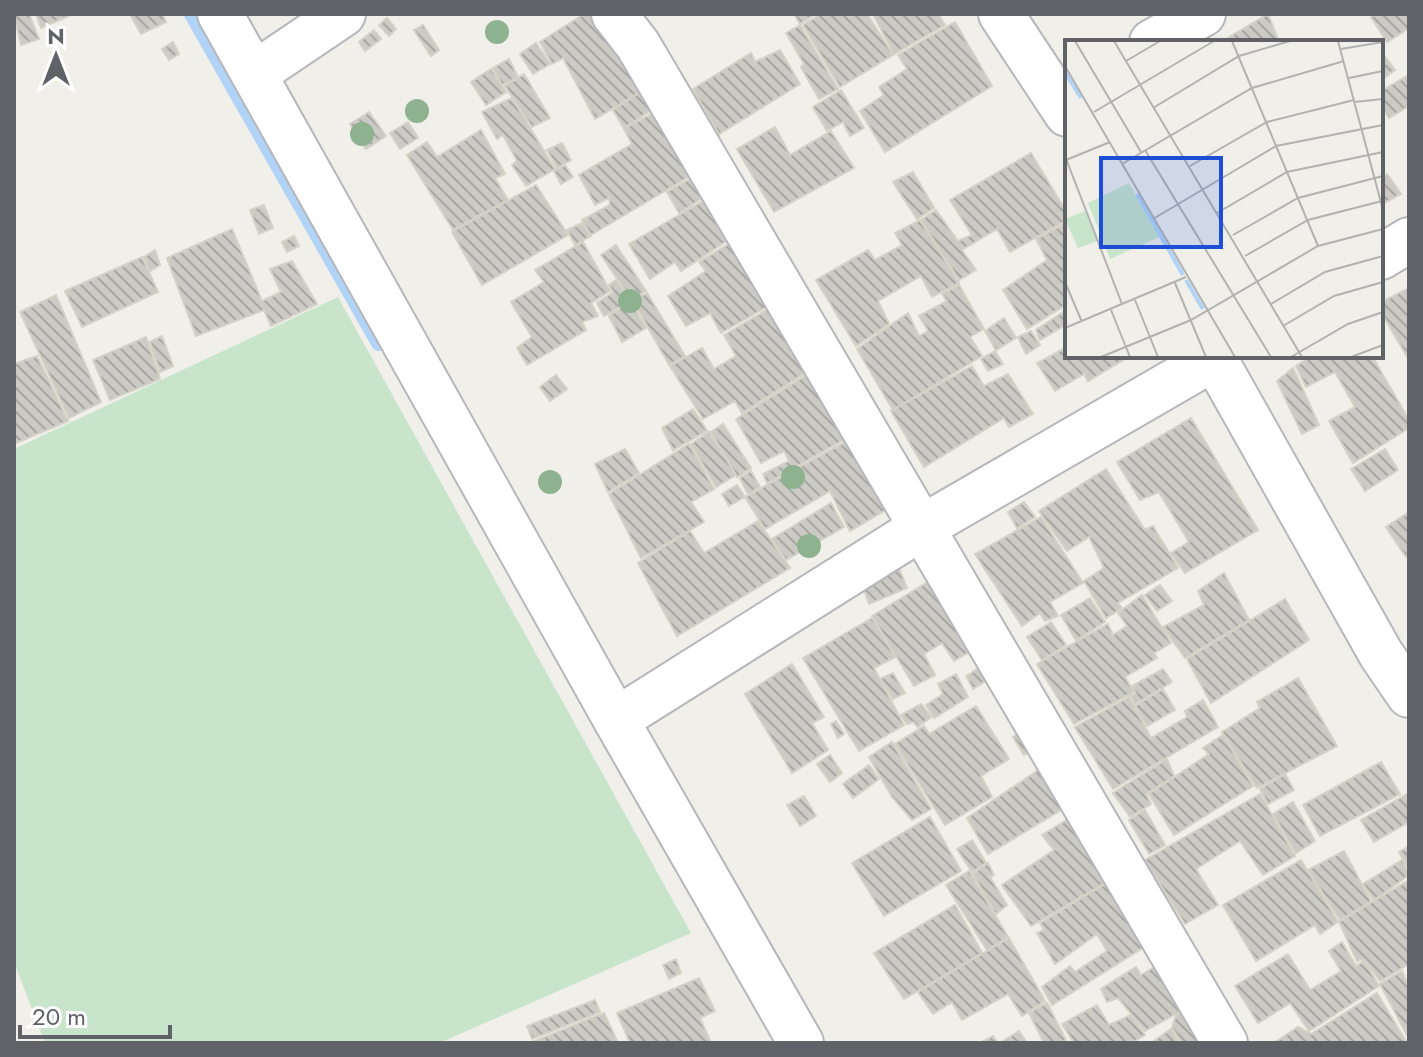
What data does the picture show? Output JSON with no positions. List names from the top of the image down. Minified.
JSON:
{"scale_bar":"20 m","north":"top"}
